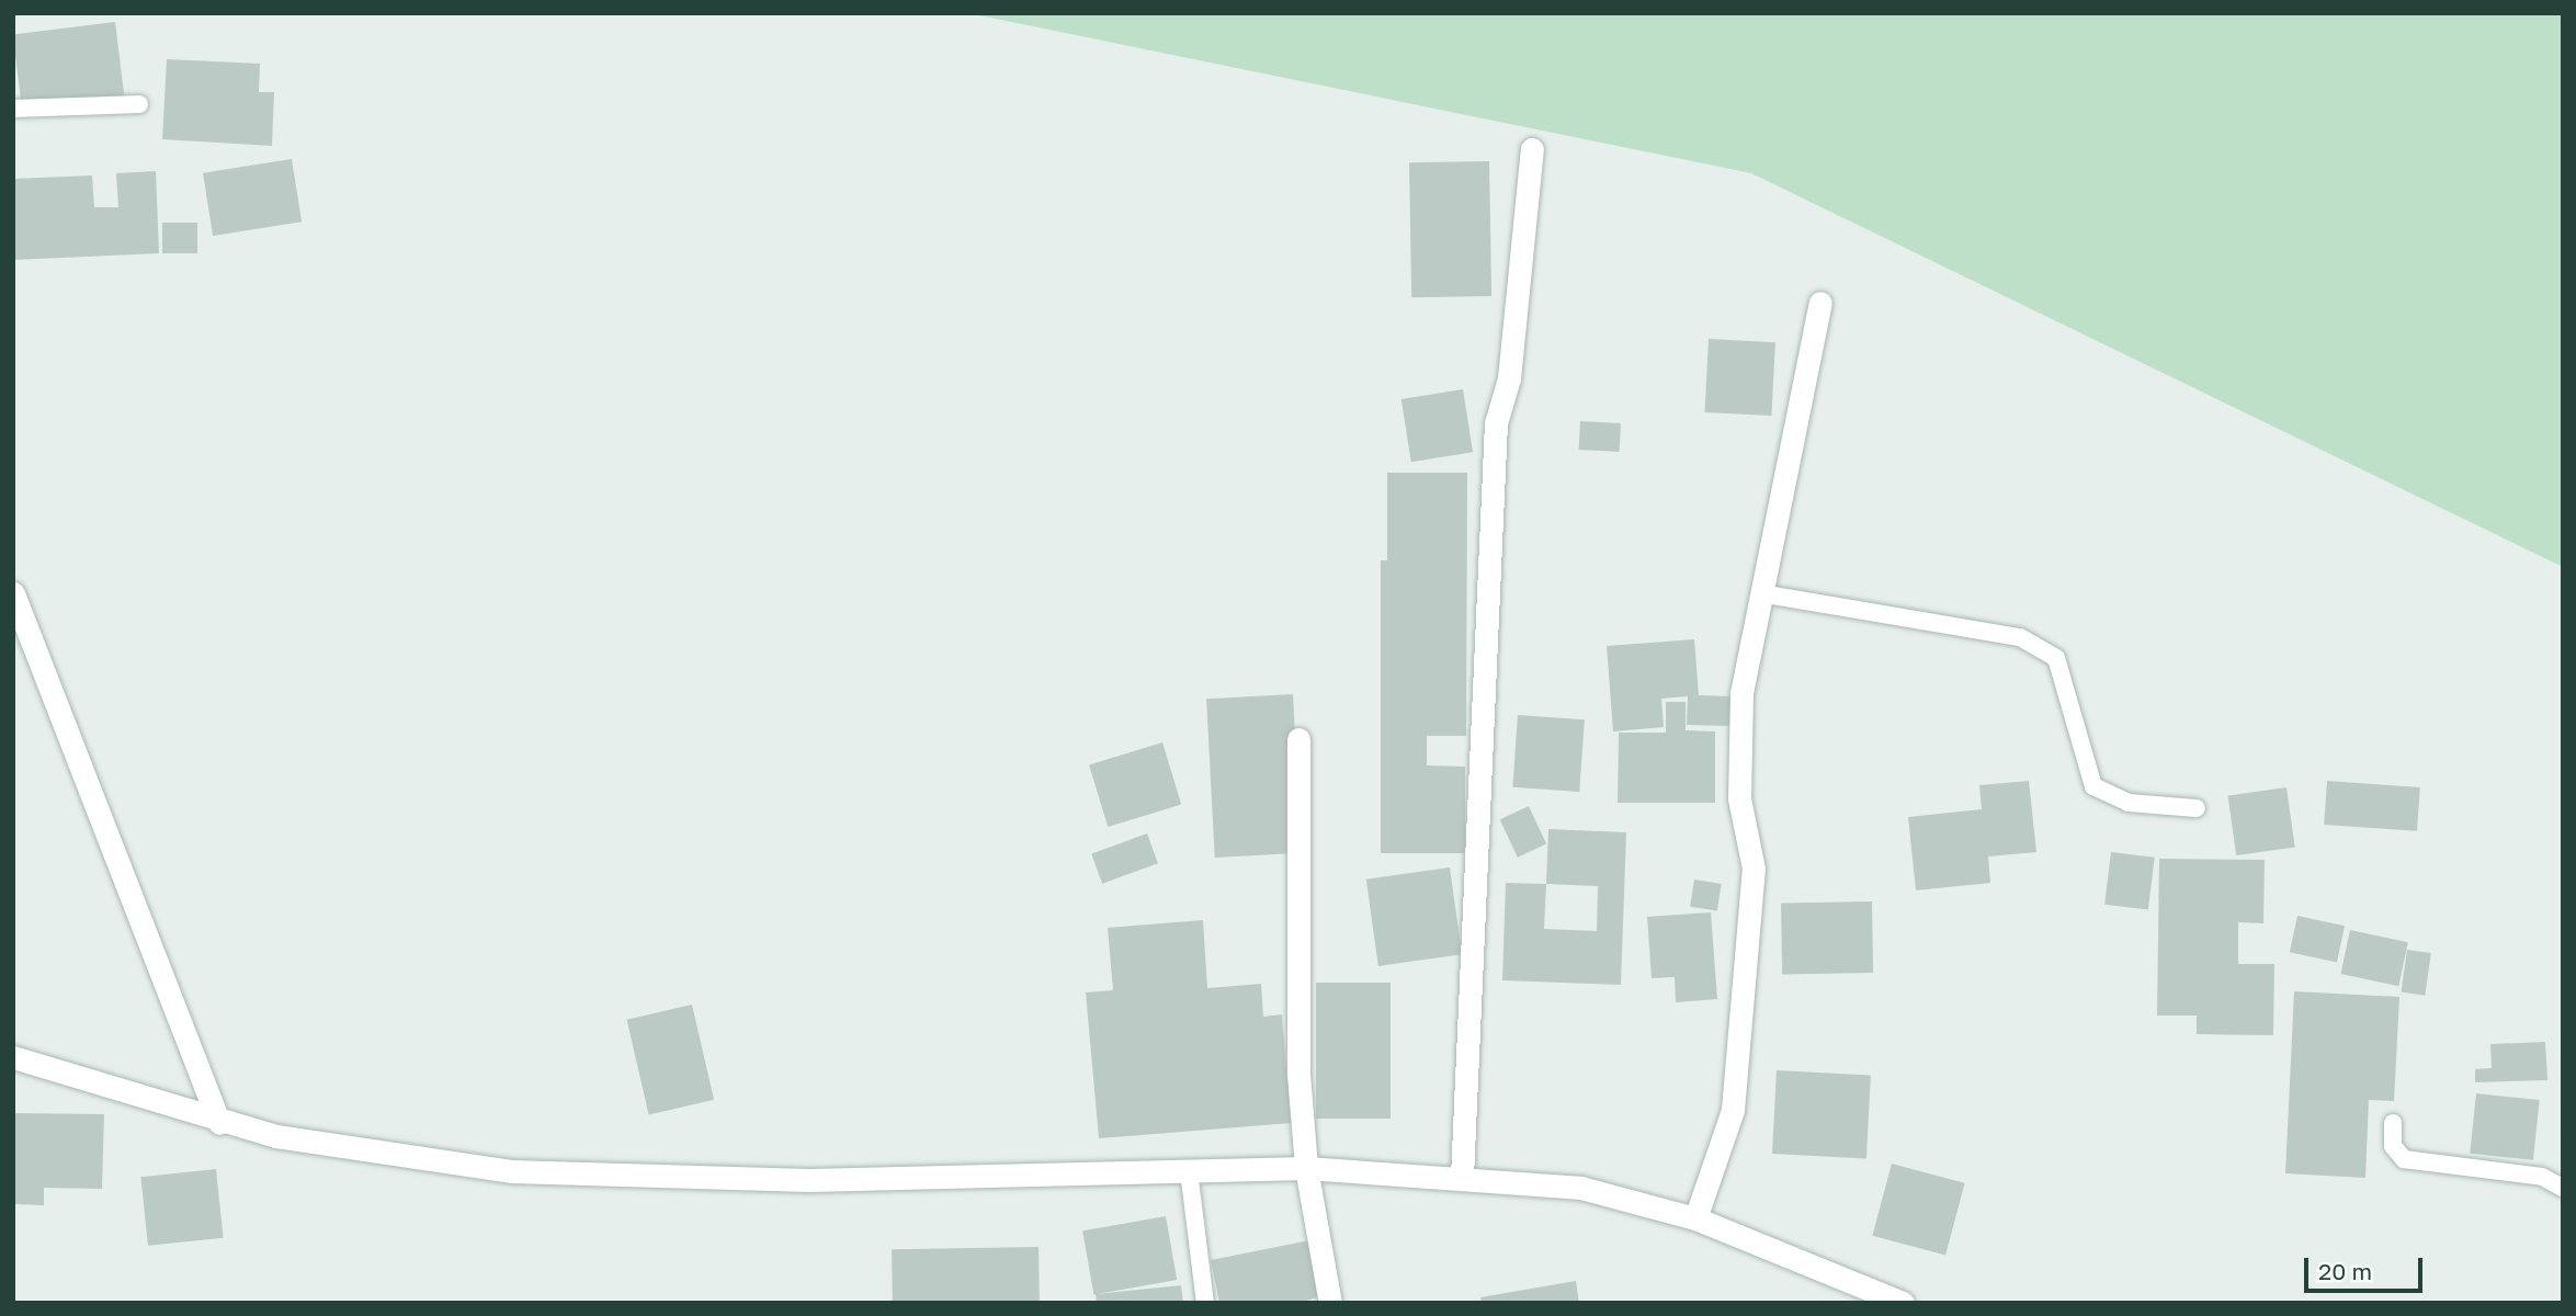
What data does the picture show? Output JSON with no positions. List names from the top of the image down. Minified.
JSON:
{"scale_bar":"20 m"}
